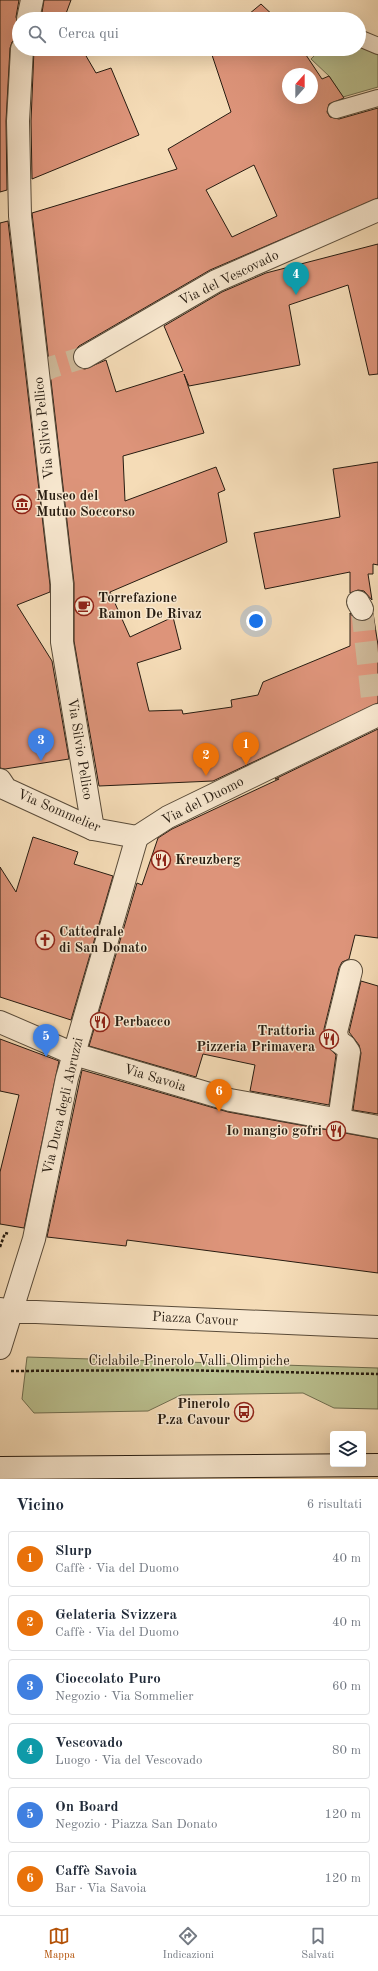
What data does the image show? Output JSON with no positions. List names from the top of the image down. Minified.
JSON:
{"streets":{"street":["Via del Vescovado","Via Silvio Pellico","Via del Duomo","Via Sommelier","Via Savoia","Via Duca degli Abruzzi","Piazza Cavour"],"path":["Ciclabile Pinerolo Valli Olimpiche"]},"crossings":[["Via Silvio Pellico","Via Sommelier"],["Via del Duomo","Via Sommelier"],["Via del Duomo","Via Duca degli Abruzzi"],["Via Sommelier","Via Duca degli Abruzzi"],["Via Savoia","Via Duca degli Abruzzi"],["Via Duca degli Abruzzi","Piazza Cavour"]],"places":{"museum":["Museo del Mutuo Soccorso"],"cafe":["Torrefazione Ramon De Rivaz"],"restaurant":["Kreuzberg","Perbacco","Trattoria Pizzeria Primavera","Io mangio gofri"],"church":["Cattedrale di San Donato"],"bus stop":["Pinerolo P.za Cavour"]},"north":"top","page":{"search":"Cerca qui","pins":["4","3","1","2","5","6"],"heading":["Vicino","6 risultati"],"list":[{"mark":"1","name":"Slurp","note":"Caffè · Via del Duomo","value":"40 m"},{"mark":"2","name":"Gelateria Svizzera","note":"Caffè · Via del Duomo","value":"40 m"},{"mark":"3","name":"Cioccolato Puro","note":"Negozio · Via Sommelier","value":"60 m"},{"mark":"4","name":"Vescovado","note":"Luogo · Via del Vescovado","value":"80 m"},{"mark":"5","name":"On Board","note":"Negozio · Piazza San Donato","value":"120 m"},{"mark":"6","name":"Caffè Savoia","note":"Bar · Via Savoia","value":"120 m"}],"nav":["Mappa","Indicazioni","Salvati"]}}
